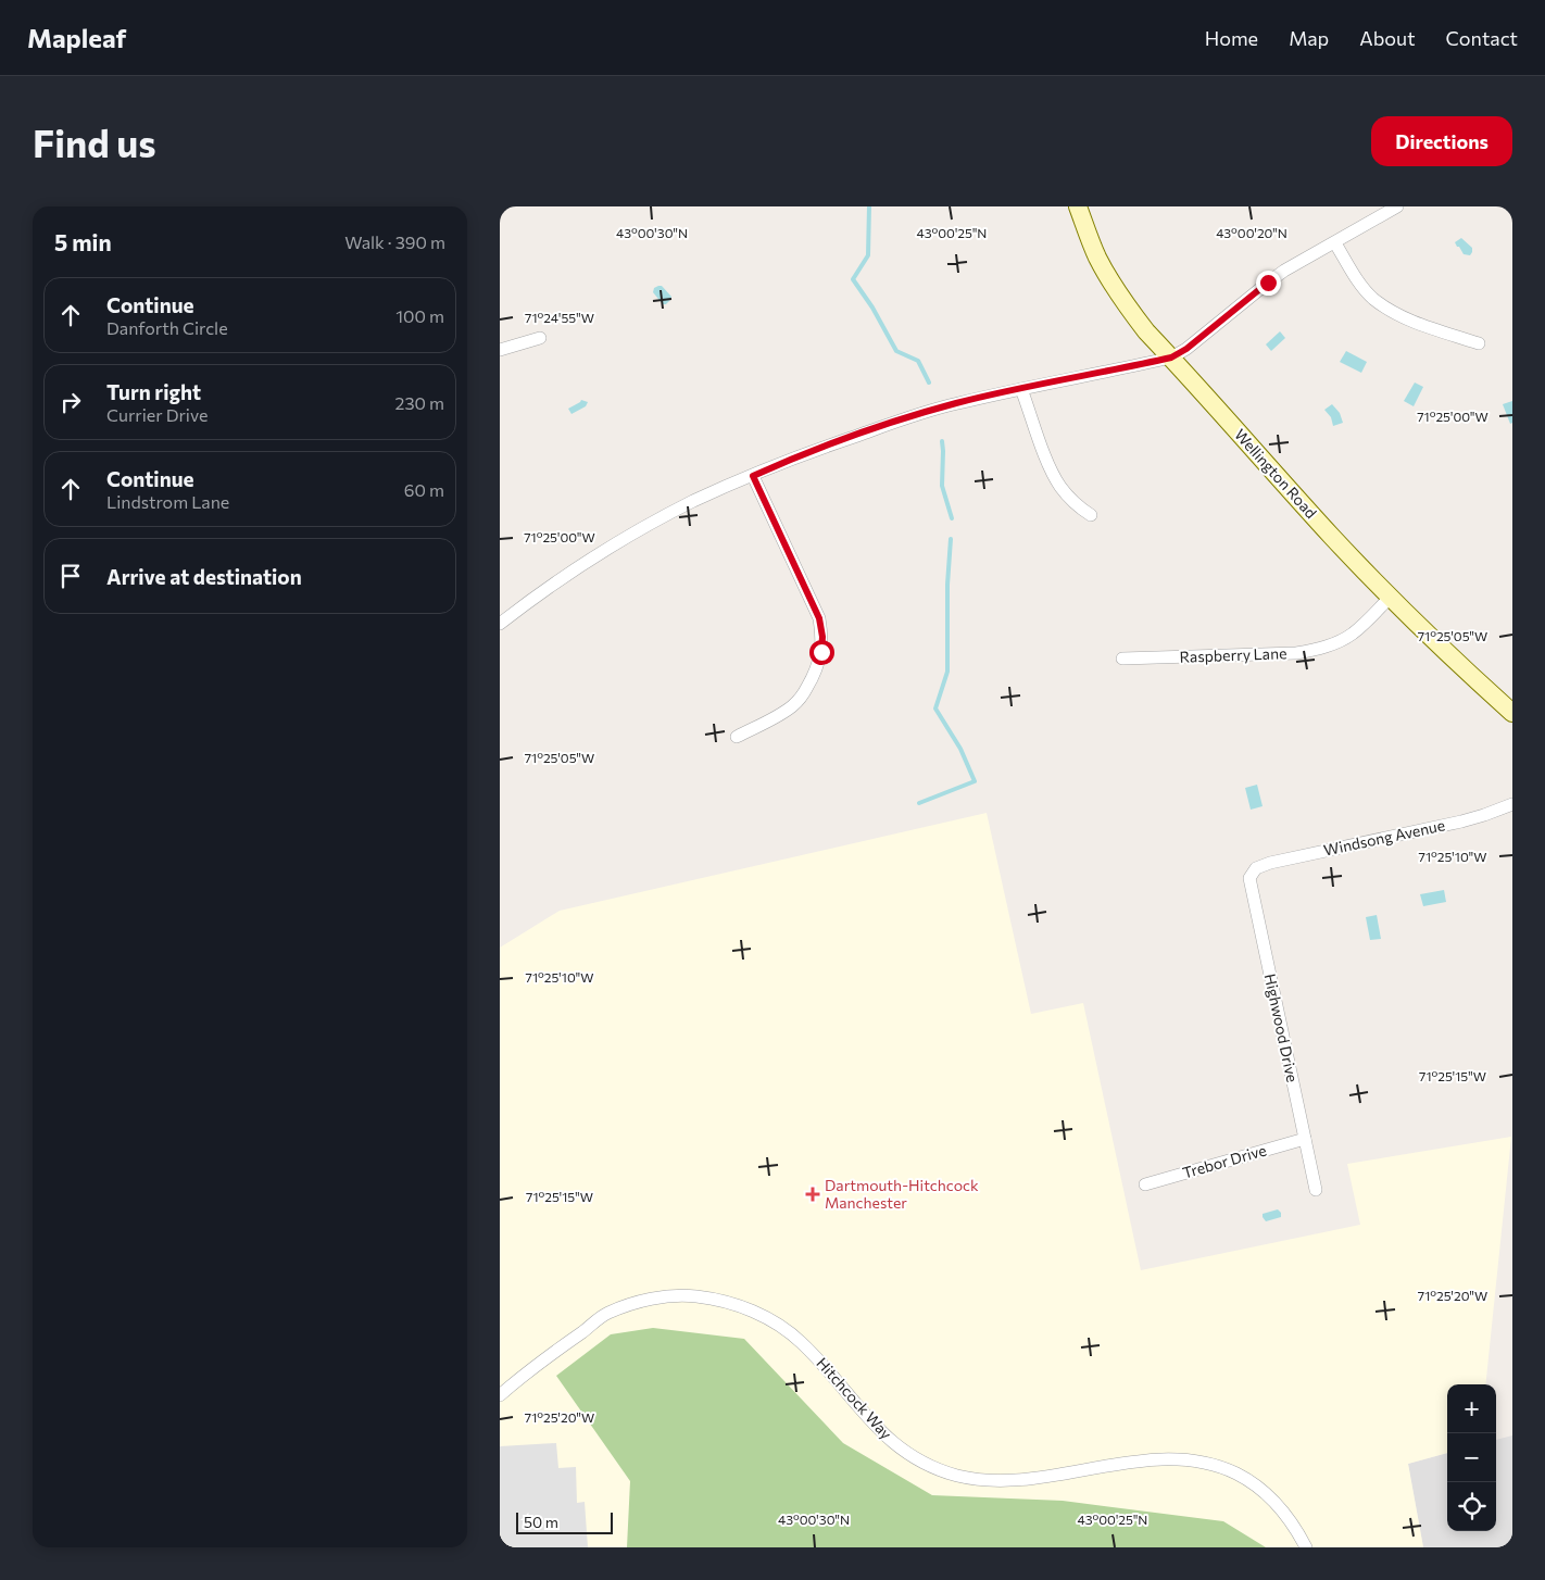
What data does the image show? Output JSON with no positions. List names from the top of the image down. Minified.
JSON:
{"streets":{"main road":["Wellington Road"],"street":["Raspberry Lane","Windsong Avenue","Highwood Drive","Trebor Drive","Hitchcock Way"]},"crossings":[["Wellington Road","Raspberry Lane"],["Windsong Avenue","Highwood Drive"],["Highwood Drive","Trebor Drive"]],"places":{"health":["Dartmouth-Hitchcock Manchester"]},"scale_bar":"50 m","page":{"header":"Mapleaf","nav":["Home","Map","About","Contact"],"buttons":"Directions","title":"Find us","heading":["5 min","Walk · 390 m"],"list":[["Continue","Danforth Circle","100 m"],["Turn right","Currier Drive","230 m"],["Continue","Lindstrom Lane","60 m"],"Arrive at destination"],"map_buttons":["+","−"],"scale":"50 m"},"coordinates":["43°00'30\"N","43°00'25\"N","43°00'20\"N","71°24'55\"W","71°25'00\"W","71°25'05\"W","71°25'10\"W","71°25'15\"W","71°25'20\"W"]}
